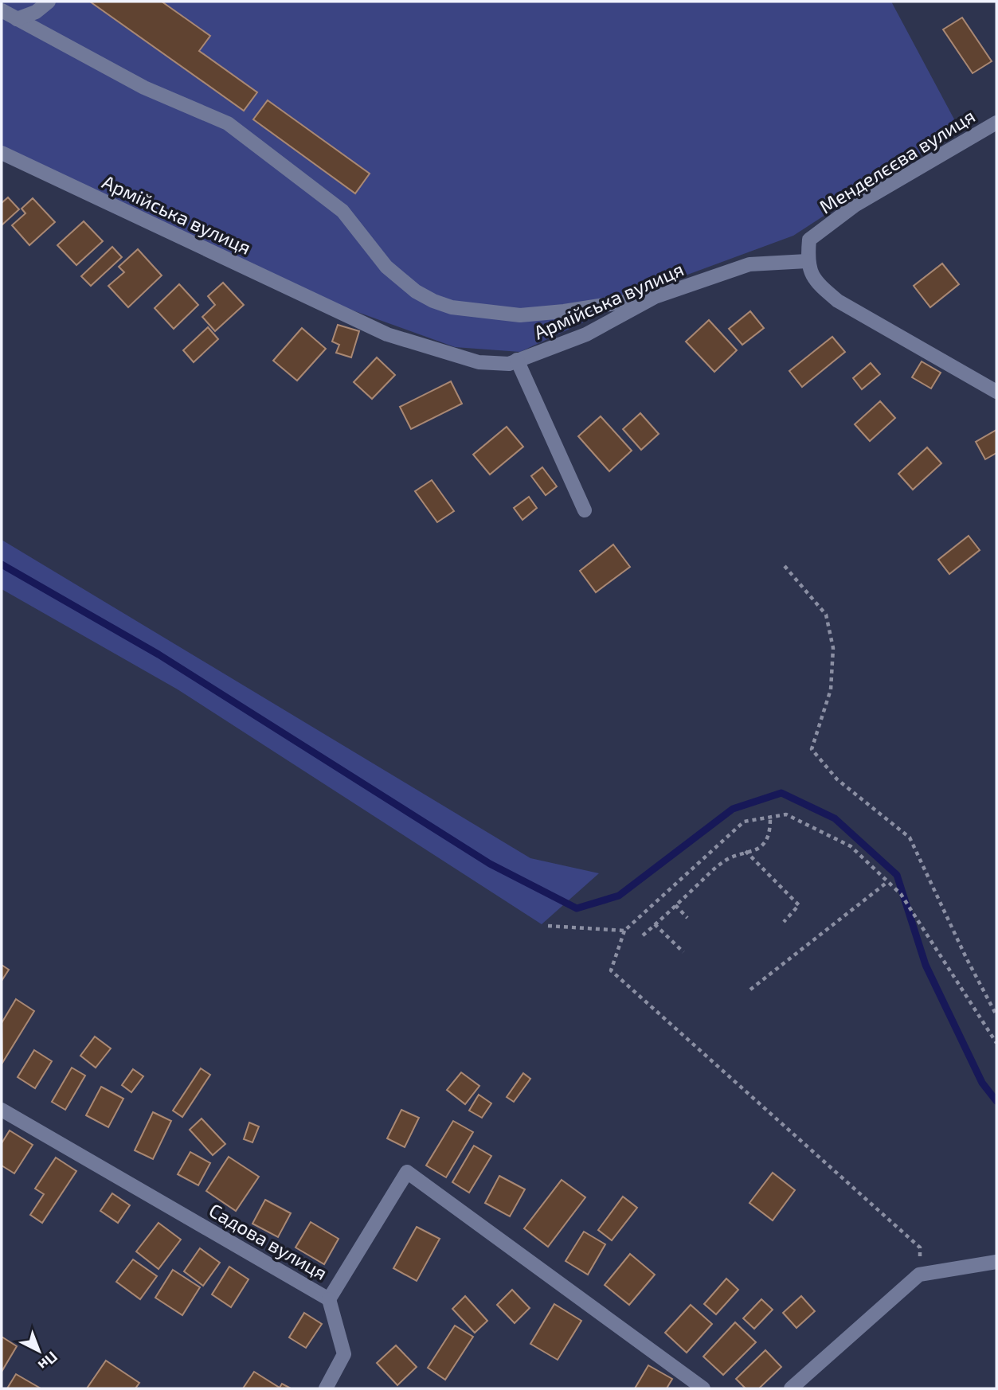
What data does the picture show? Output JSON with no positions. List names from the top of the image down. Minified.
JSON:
{"streets":{"street":["Менделєєва вулиця","Армійська вулиця","Садова вулиця"]},"crossings":[["Менделєєва вулиця","Армійська вулиця"]],"north":"bottom right"}
